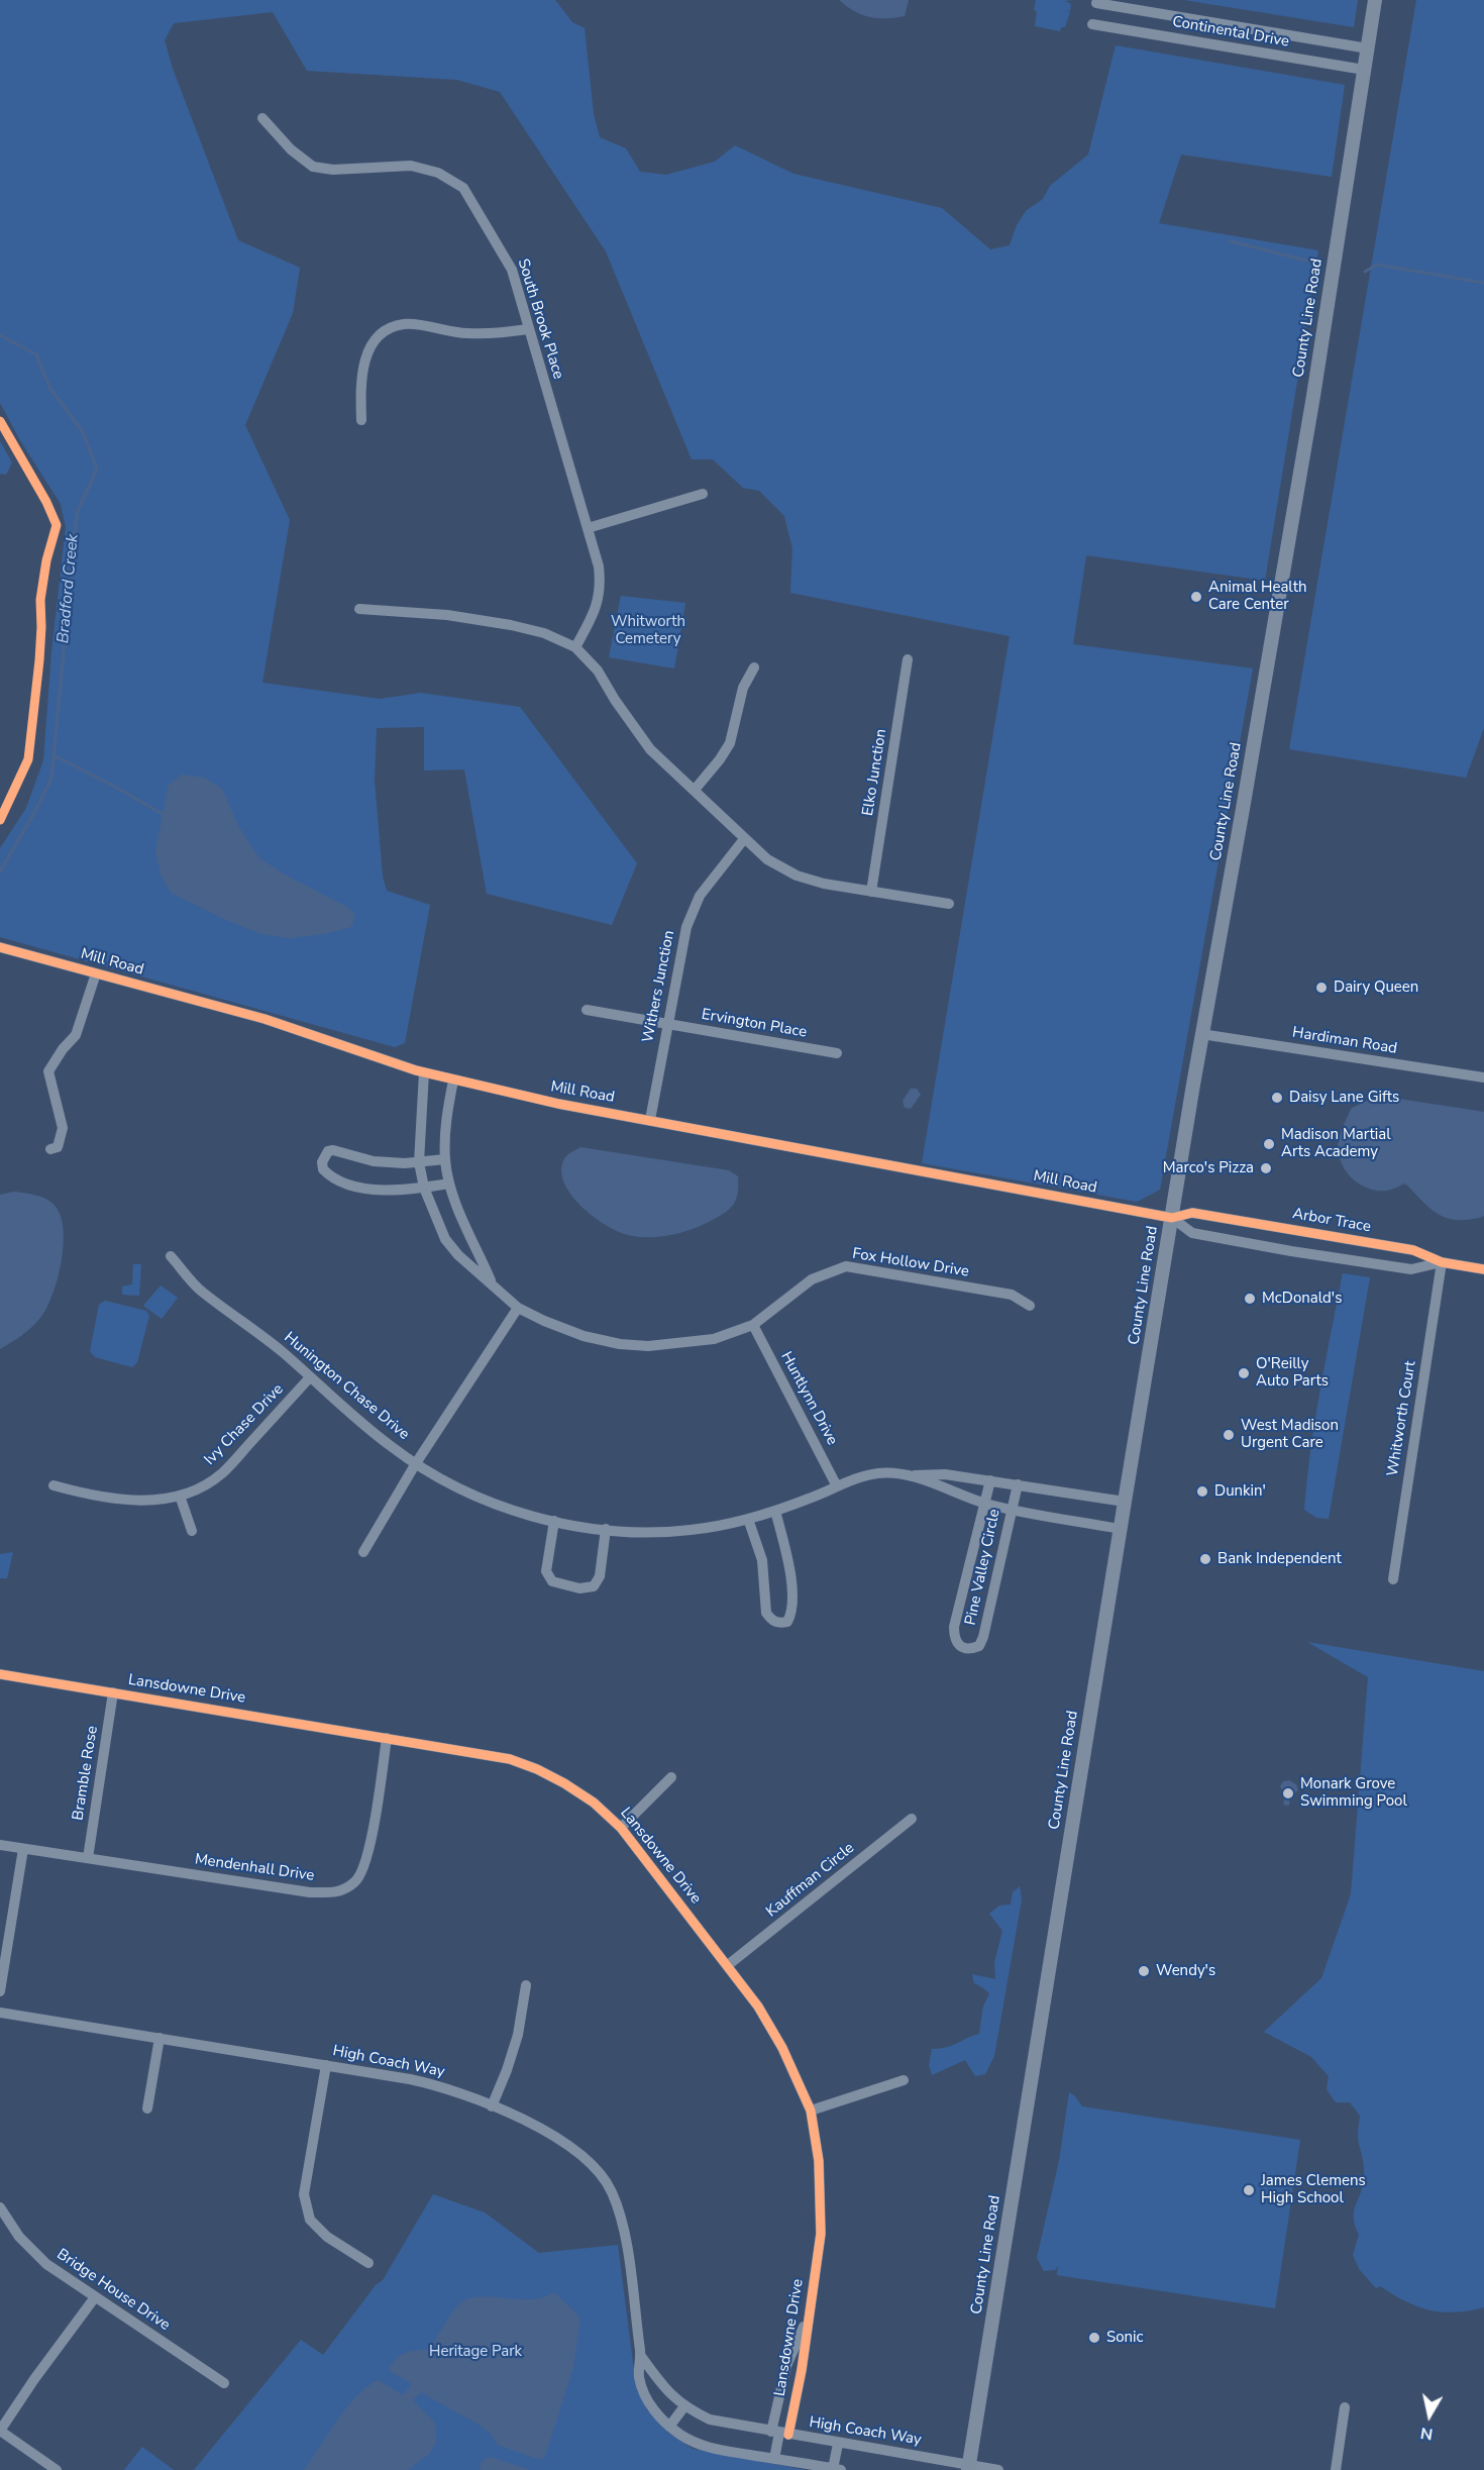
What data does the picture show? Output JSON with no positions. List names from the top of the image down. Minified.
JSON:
{"streets":{"main road":["County Line Road"],"street":["Continental Drive","South Brook Place","Elko Junction","Mill Road","Withers Junction","Ervington Place","Hardiman Road","Arbor Trace","Fox Hollow Drive","Hunington Chase Drive","Huntlynn Drive","Whitworth Court","Ivy Chase Drive","Pine Valley Circle","Lansdowne Drive","Bramble Rose","Mendenhall Drive","Kauffman Circle","High Coach Way","Bridge House Drive"]},"crossings":[["Continental Drive","County Line Road"],["County Line Road","Mill Road"],["County Line Road","Hardiman Road"],["County Line Road","Arbor Trace"],["County Line Road","Hunington Chase Drive"],["County Line Road","High Coach Way"],["Mill Road","Withers Junction"],["Mill Road","Arbor Trace"],["Mill Road","Fox Hollow Drive"],["Withers Junction","Ervington Place"],["Arbor Trace","Whitworth Court"],["Fox Hollow Drive","Huntlynn Drive"],["Hunington Chase Drive","Huntlynn Drive"],["Hunington Chase Drive","Ivy Chase Drive"],["Hunington Chase Drive","Pine Valley Circle"],["Lansdowne Drive","Bramble Rose"],["Lansdowne Drive","Mendenhall Drive"],["Lansdowne Drive","Kauffman Circle"],["Lansdowne Drive","High Coach Way"],["Bramble Rose","Mendenhall Drive"]],"water":["Bradford Creek"],"parks":["Whitworth Cemetery","Heritage Park"],"places":["Animal Health Care Center","Dairy Queen","Daisy Lane Gifts","Madison Martial Arts Academy","Marco's Pizza","McDonald's","O'Reilly Auto Parts","West Madison Urgent Care","Dunkin'","Bank Independent","Monark Grove Swimming Pool","Wendy's","James Clemens High School","Sonic"],"north":"bottom"}
